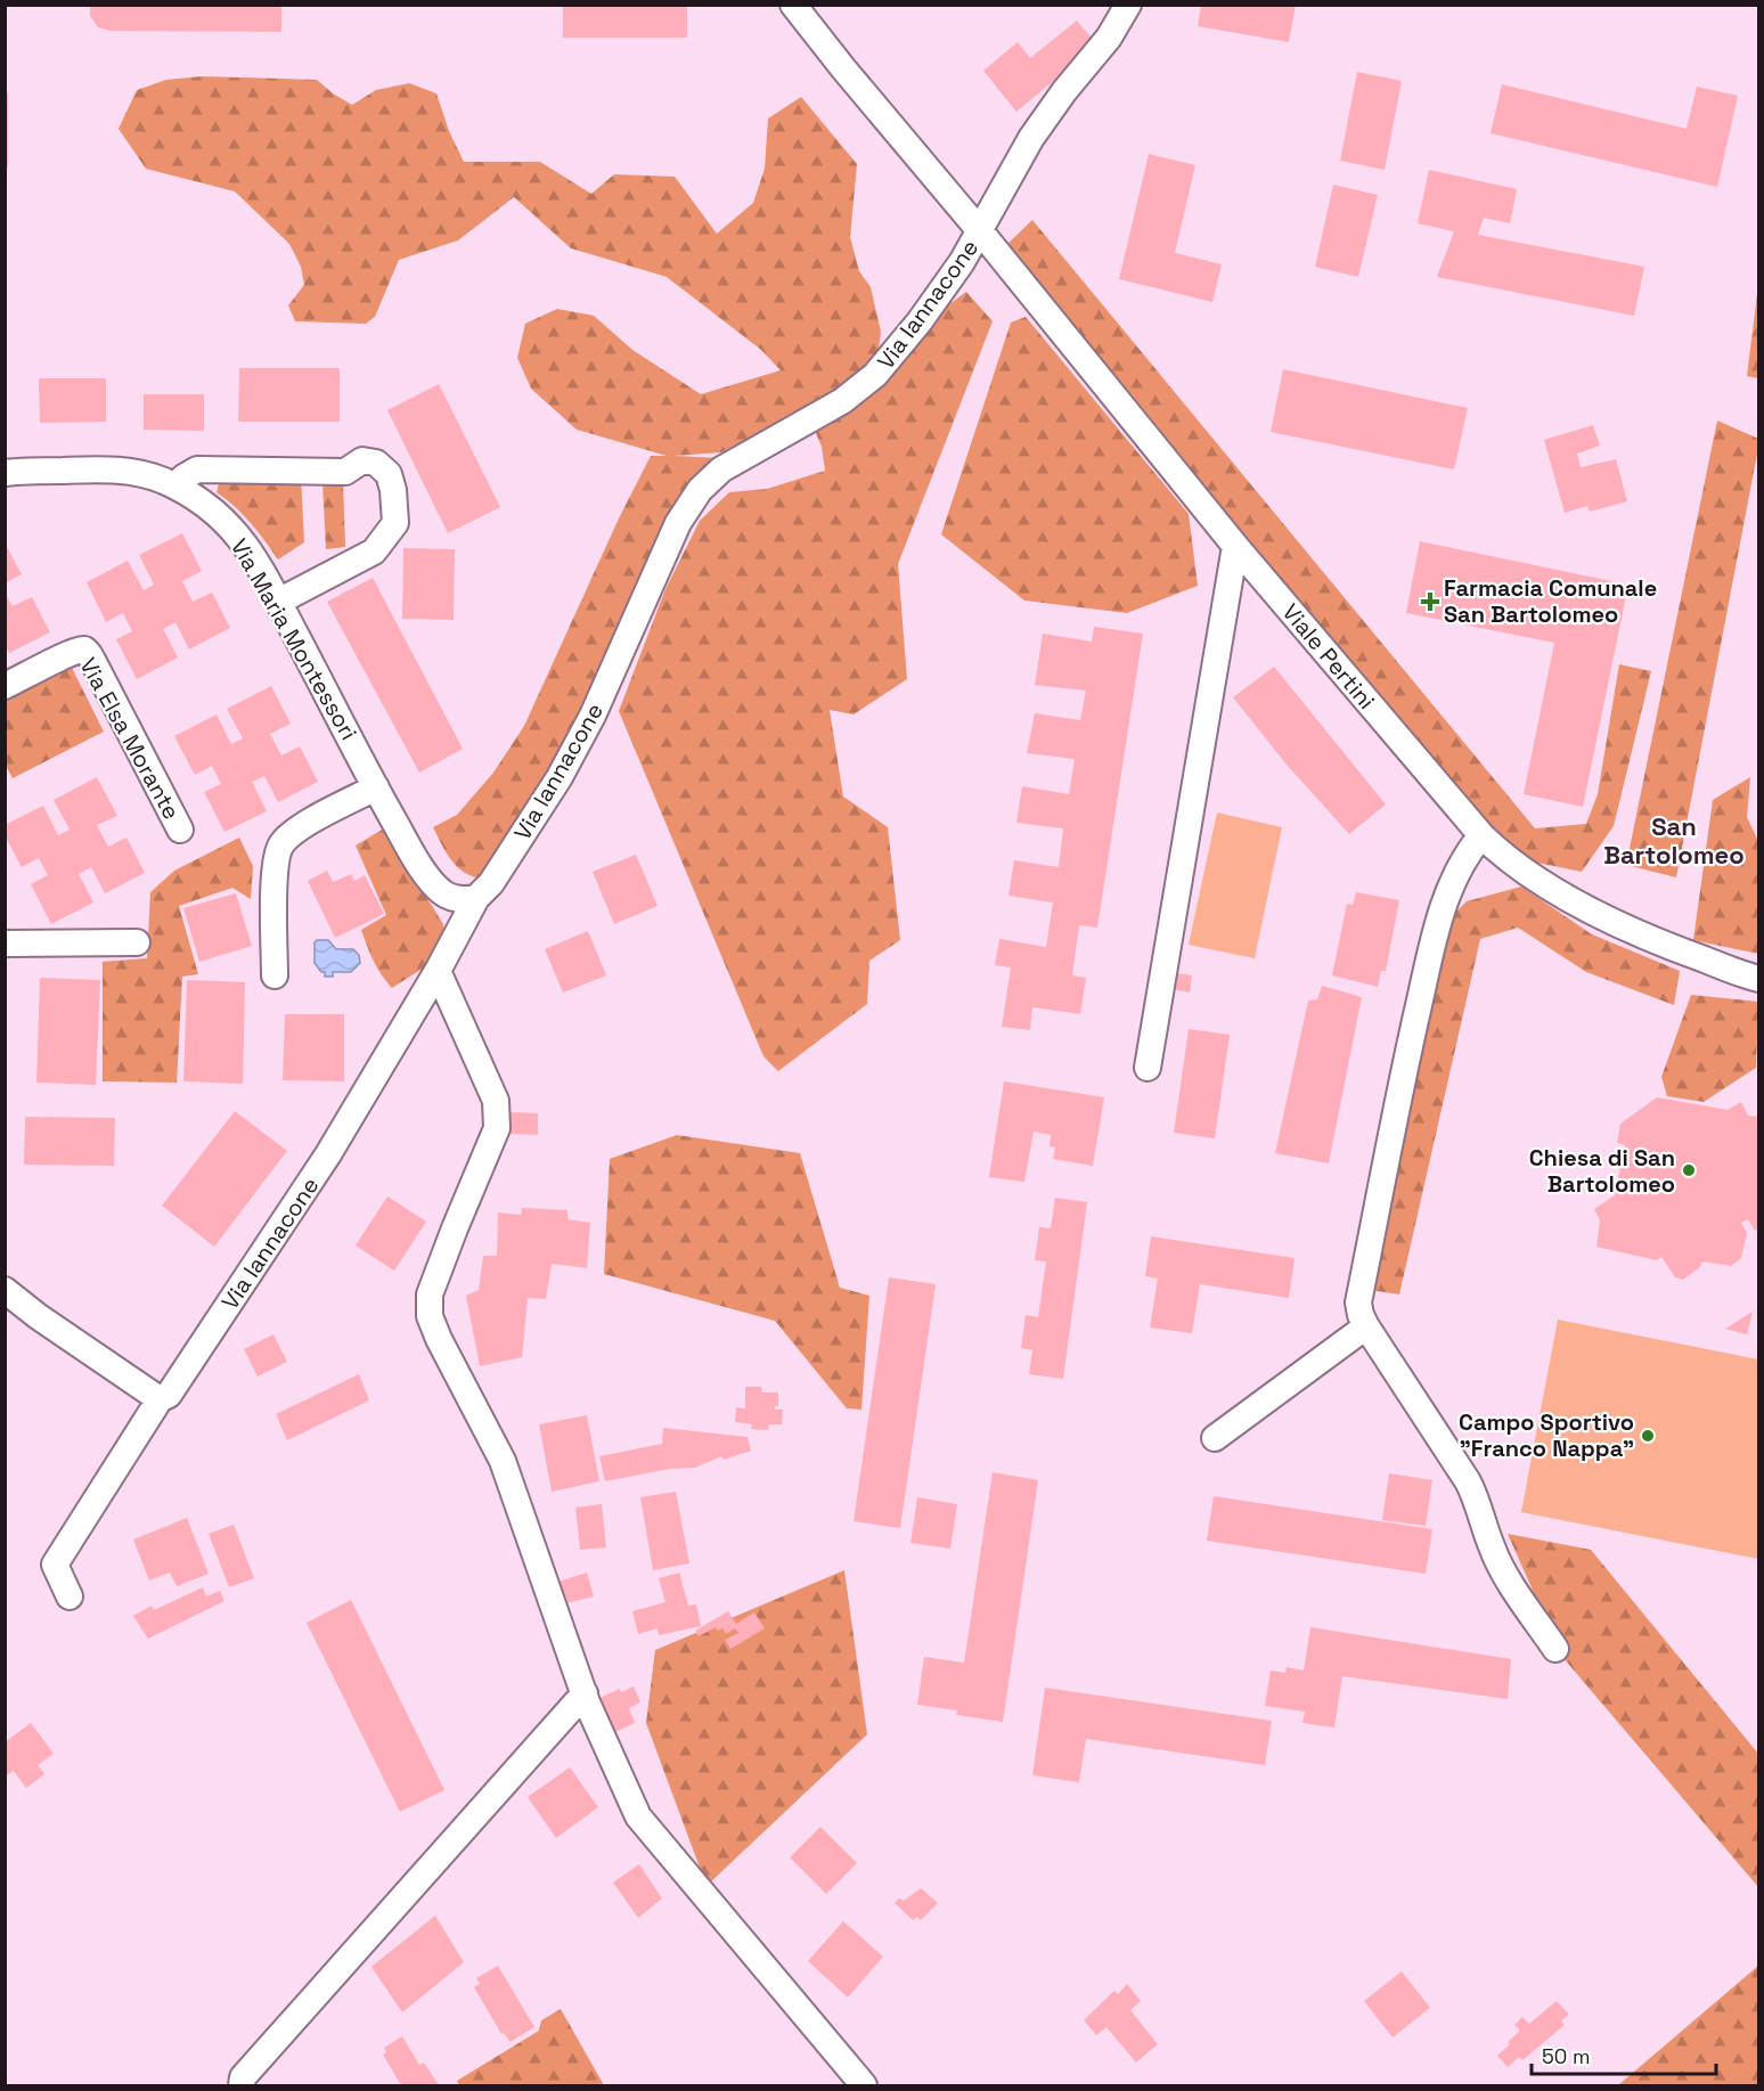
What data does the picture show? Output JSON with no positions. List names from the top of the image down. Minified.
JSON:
{"streets":{"street":["Via Iannacone","Via Maria Montessori","Viale Pertini","Via Elsa Morante"]},"crossings":[["Via Iannacone","Via Maria Montessori"],["Via Iannacone","Viale Pertini"]],"districts":["San Bartolomeo"],"places":{"health":["Farmacia Comunale San Bartolomeo"],"other":["Chiesa di San Bartolomeo","Campo Sportivo \"Franco Nappa\""]},"scale_bar":"50 m"}
